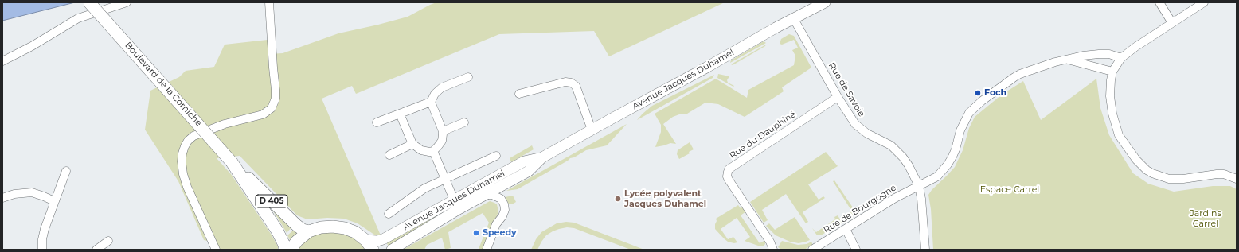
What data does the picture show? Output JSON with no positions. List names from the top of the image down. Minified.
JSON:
{"streets":{"main road":["Avenue Jacques Duhamel","Boulevard de la Corniche","D 405"],"street":["Rue de Savoie","Rue du Dauphiné","Rue de Bourgogne"]},"crossings":[["Avenue Jacques Duhamel","Rue de Savoie"],["Rue de Savoie","Rue du Dauphiné"],["Rue de Savoie","Rue de Bourgogne"]],"parks":["Espace Carrel","Jardins Carrel"],"places":["Foch","Lycée polyvalent Jacques Duhamel","Speedy"]}
